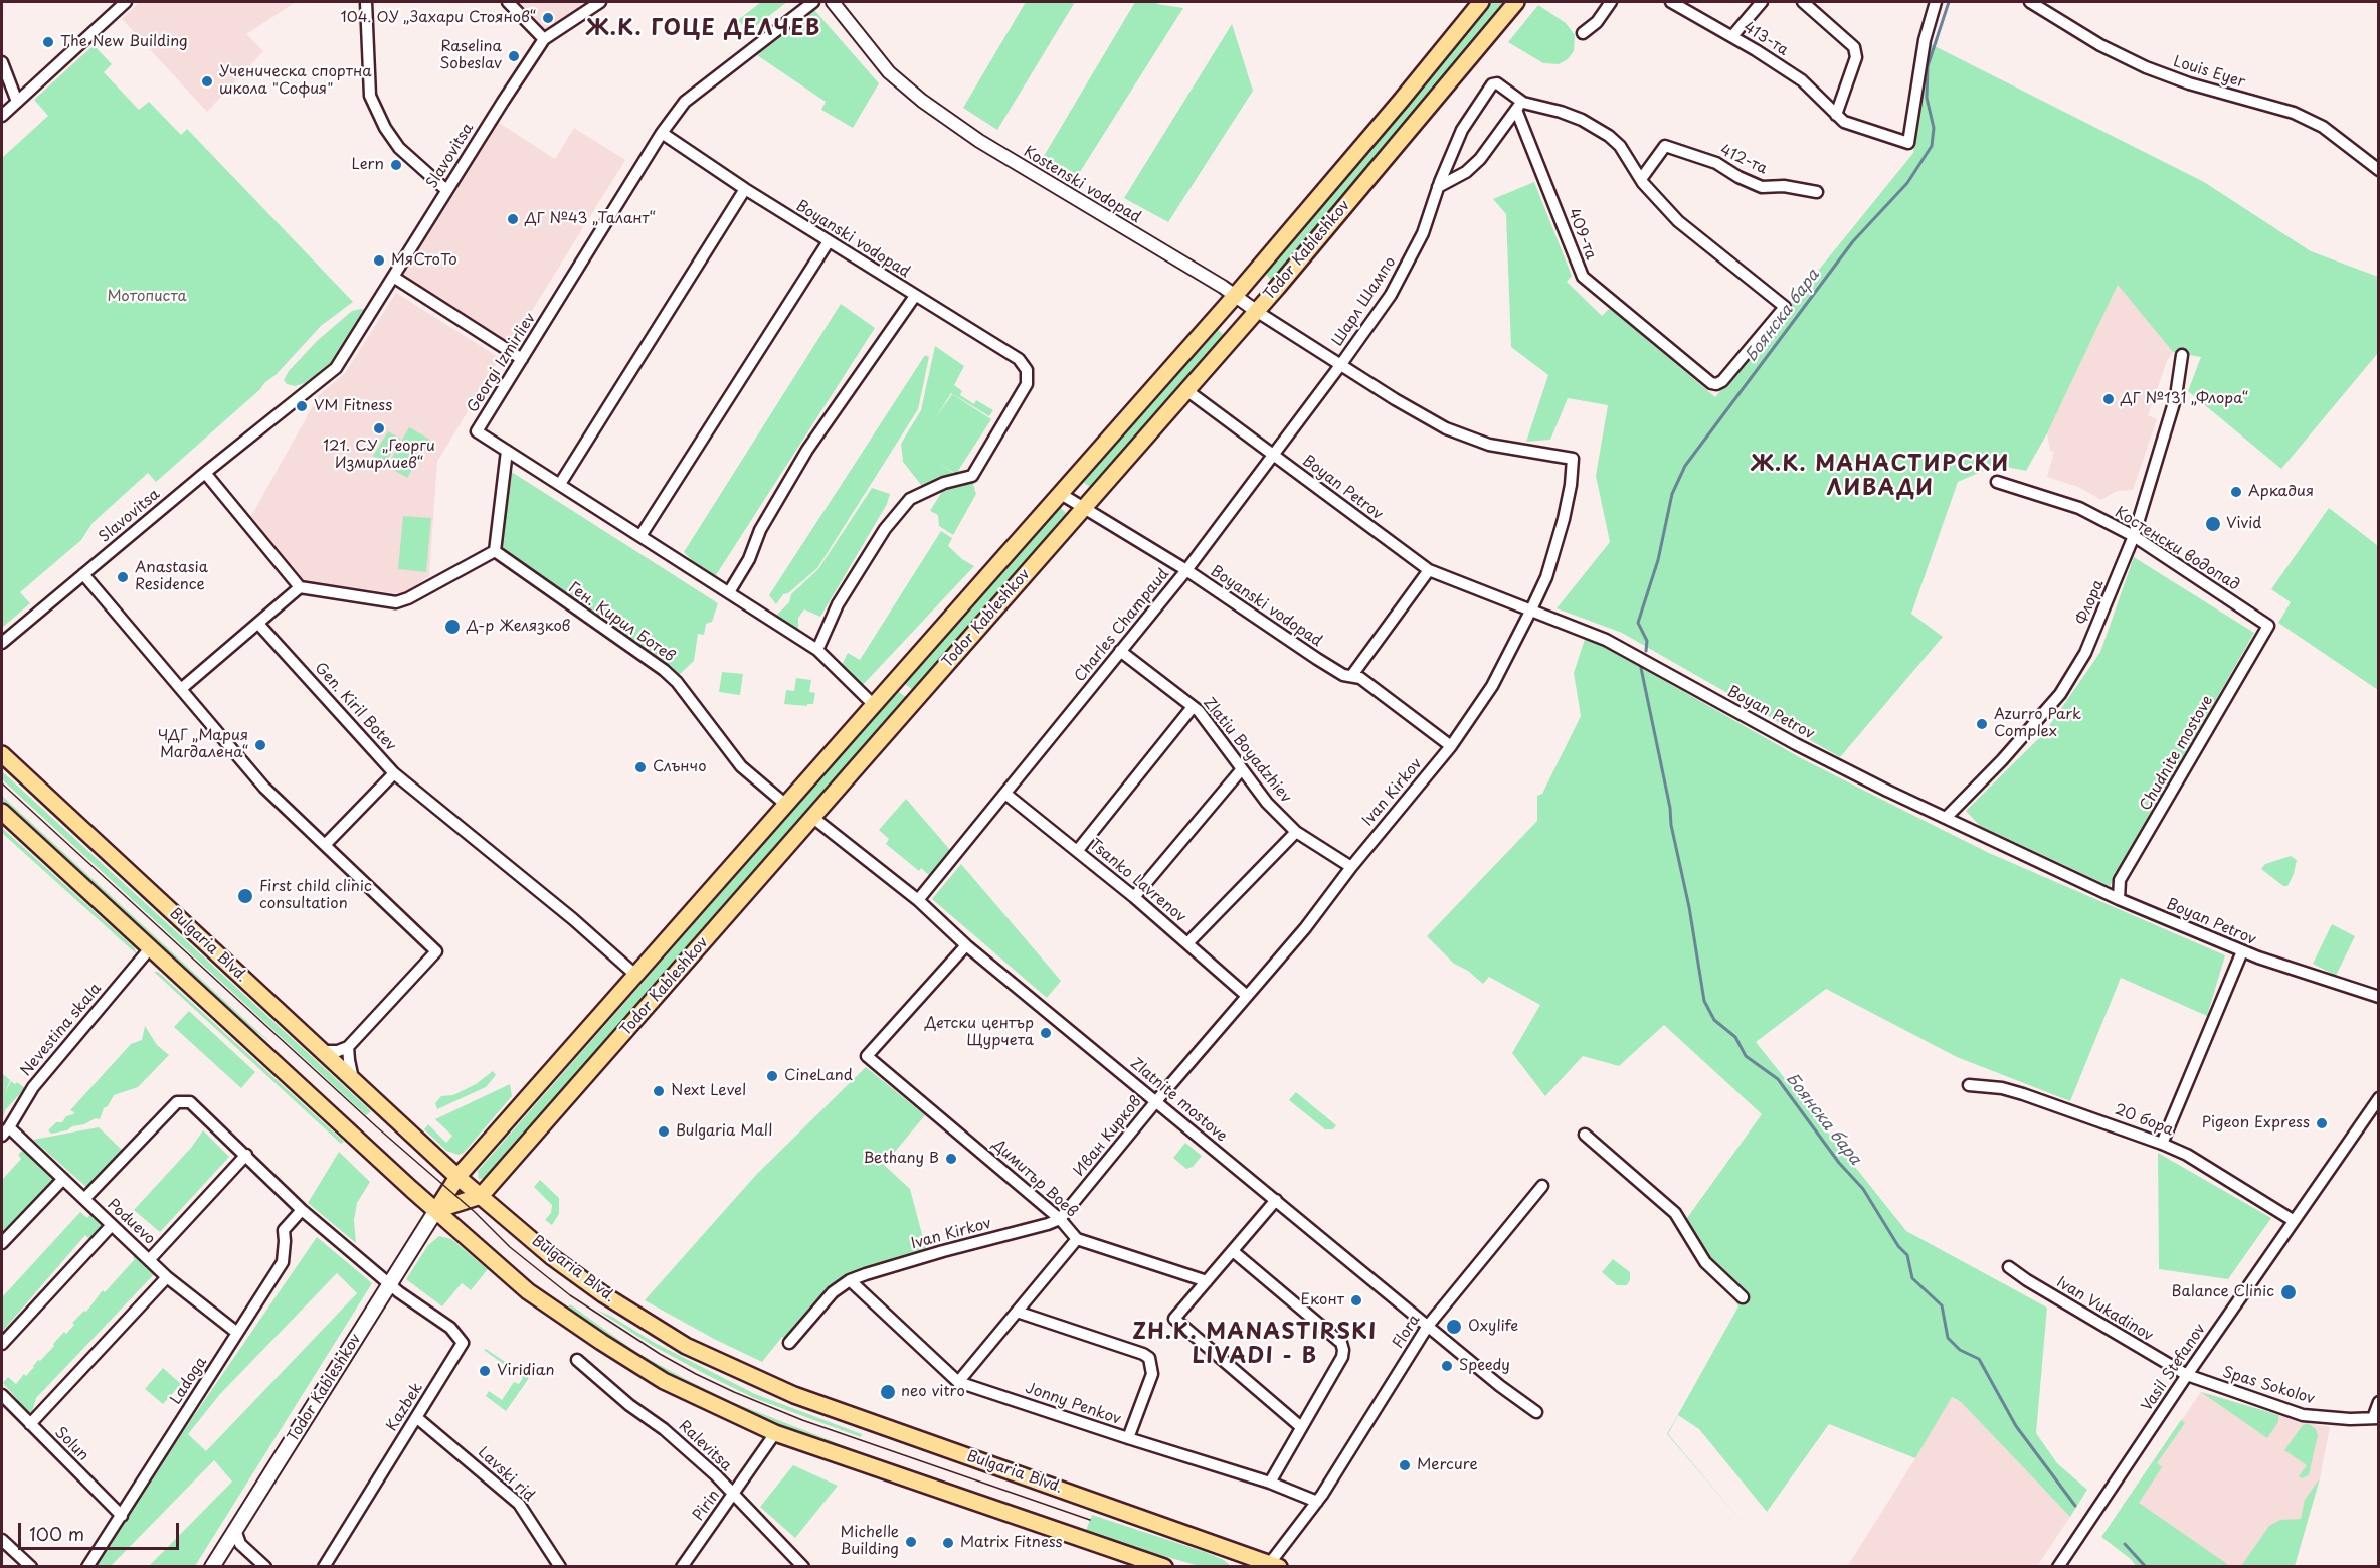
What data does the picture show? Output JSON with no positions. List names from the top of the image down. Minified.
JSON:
{"streets":{"main road":["Todor Kableshkov","Bulgaria Blvd."],"street":["413-та","Louis Eyer","Slavovitsa","412-та","Kostenski vodopad","409-та","Boyanski vodopad","Шарл Шампо","Georgi Izmirliev","Boyan Petrov","Костенски водопад","Флора","Ген. Кирил Ботев","Charles Champaud","Gen. Kiril Botev","Zlatiu Boyadzhiev","Chudnite mostove","Ivan Kirkov","Tsanko Lavrenov","Nevestina skala","Zlatnite mostove","20 бора","Иван Кирков","Димитър Воев","Poduevo","Ivan Vukadinov","Flora","Vasil Stefanov","Ladoga","Spas Sokolov","Jonny Penkov","Kazbek","Solun","Ralevitsa","Lavski rid","Pirin"]},"crossings":[["412-та","409-та"],["Kostenski vodopad","Todor Kableshkov"],["Kostenski vodopad","Шарл Шампо"],["Kostenski vodopad","Charles Champaud"],["Kostenski vodopad","Ivan Kirkov"],["409-та","Шарл Шампо"],["Boyanski vodopad","Todor Kableshkov"],["Boyanski vodopad","Georgi Izmirliev"],["Boyanski vodopad","Charles Champaud"],["Boyanski vodopad","Ivan Kirkov"],["Todor Kableshkov","Georgi Izmirliev"],["Todor Kableshkov","Boyan Petrov"],["Todor Kableshkov","Ген. Кирил Ботев"],["Todor Kableshkov","Gen. Kiril Botev"],["Todor Kableshkov","Bulgaria Blvd."],["Todor Kableshkov","Zlatnite mostove"],["Todor Kableshkov","Kazbek"],["Шарл Шампо","Charles Champaud"],["Шарл Шампо","Ivan Kirkov"],["Boyan Petrov","Флора"],["Boyan Petrov","Charles Champaud"],["Boyan Petrov","Chudnite mostove"],["Boyan Petrov","Ivan Kirkov"],["Костенски водопад","Флора"],["Костенски водопад","Chudnite mostove"],["Charles Champaud","Zlatiu Boyadzhiev"],["Charles Champaud","Ivan Kirkov"],["Charles Champaud","Tsanko Lavrenov"],["Charles Champaud","Zlatnite mostove"],["Zlatiu Boyadzhiev","Ivan Kirkov"],["Ivan Kirkov","Tsanko Lavrenov"],["Ivan Kirkov","Zlatnite mostove"],["Ivan Kirkov","Иван Кирков"],["Ivan Kirkov","Димитър Воев"],["Ivan Kirkov","Jonny Penkov"],["Bulgaria Blvd.","Flora"],["Nevestina skala","Poduevo"],["Zlatnite mostove","Иван Кирков"],["Zlatnite mostove","Димитър Воев"],["Zlatnite mostove","Flora"],["20 бора","Vasil Stefanov"],["Иван Кирков","Димитър Воев"],["Poduevo","Ladoga"],["Ivan Vukadinov","Vasil Stefanov"],["Ivan Vukadinov","Spas Sokolov"],["Flora","Jonny Penkov"],["Vasil Stefanov","Spas Sokolov"],["Ladoga","Solun"],["Kazbek","Lavski rid"],["Ralevitsa","Pirin"]],"districts":["Ж.К. ГОЦЕ ДЕЛЧЕВ","Ж.К. МАНАСТИРСКИ ЛИВАДИ","ZH.K. MANASTIRSKI LIVADI - B"],"water":["Боянска бара"],"parks":["Мотописта"],"places":["104. ОУ „Захари Стоянов“","The New Building","Raselina Sobeslav","Ученическа спортна школа \"София\"","Lern","ДГ №43 „Талант“","МяСтоТо","ДГ №131 „Флора“","VM Fitness","121. СУ „Георги Измирлиев“","Аркадия","Vivid","Anastasia Residence","Д-р Желязков","Azurro Park Complex","ЧДГ „Мария Магдалена“","Слънчо","First child clinic consultation","Детски център Щурчета","CineLand","Next Level","Pigeon Express","Bulgaria Mall","Bethany B","Balance Clinic","Еконт","Oxylife","Speedy","Viridian","neo vitro","Mercure","Michelle Building","Matrix Fitness"],"scale_bar":"100 m"}
